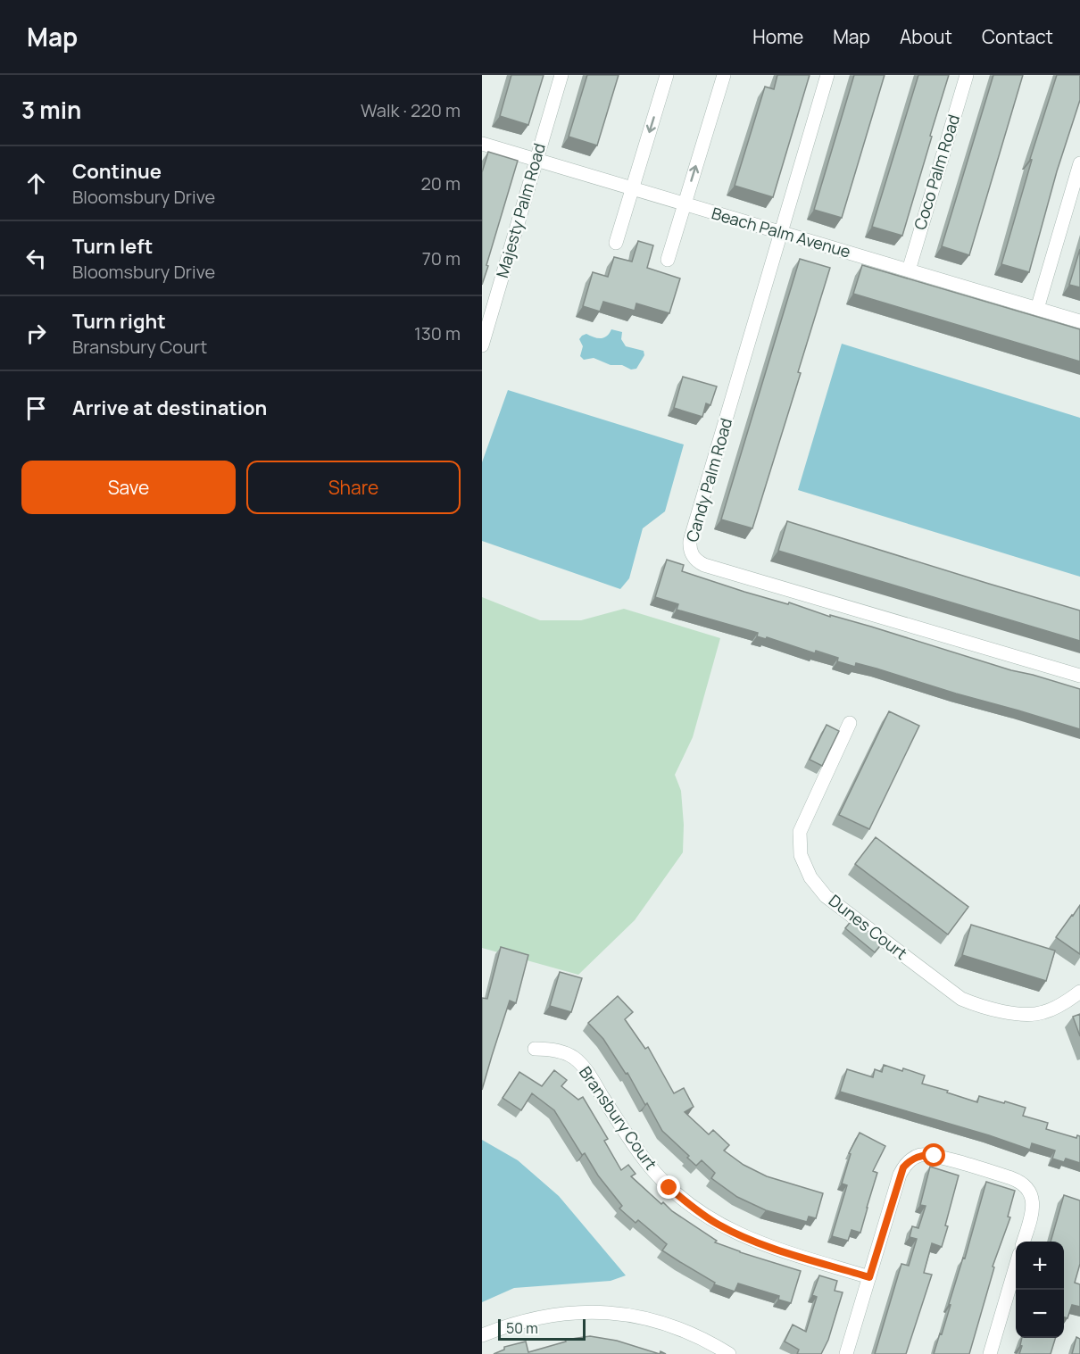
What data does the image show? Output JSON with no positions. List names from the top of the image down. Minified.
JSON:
{"streets":{"street":["Coco Palm Road","Majesty Palm Road","Beach Palm Avenue","Candy Palm Road","Dunes Court","Bransbury Court"]},"crossings":[["Coco Palm Road","Beach Palm Avenue"],["Majesty Palm Road","Beach Palm Avenue"],["Beach Palm Avenue","Candy Palm Road"]],"scale_bar":"50 m","page":{"header":"Map","nav":["Home","Map","About","Contact"],"heading":["3 min","Walk · 220 m"],"list":[["Continue","Bloomsbury Drive","20 m"],["Turn left","Bloomsbury Drive","70 m"],["Turn right","Bransbury Court","130 m"],"Arrive at destination"],"buttons":["Save","Share"],"map_buttons":["+","−"],"scale":"50 m"}}
